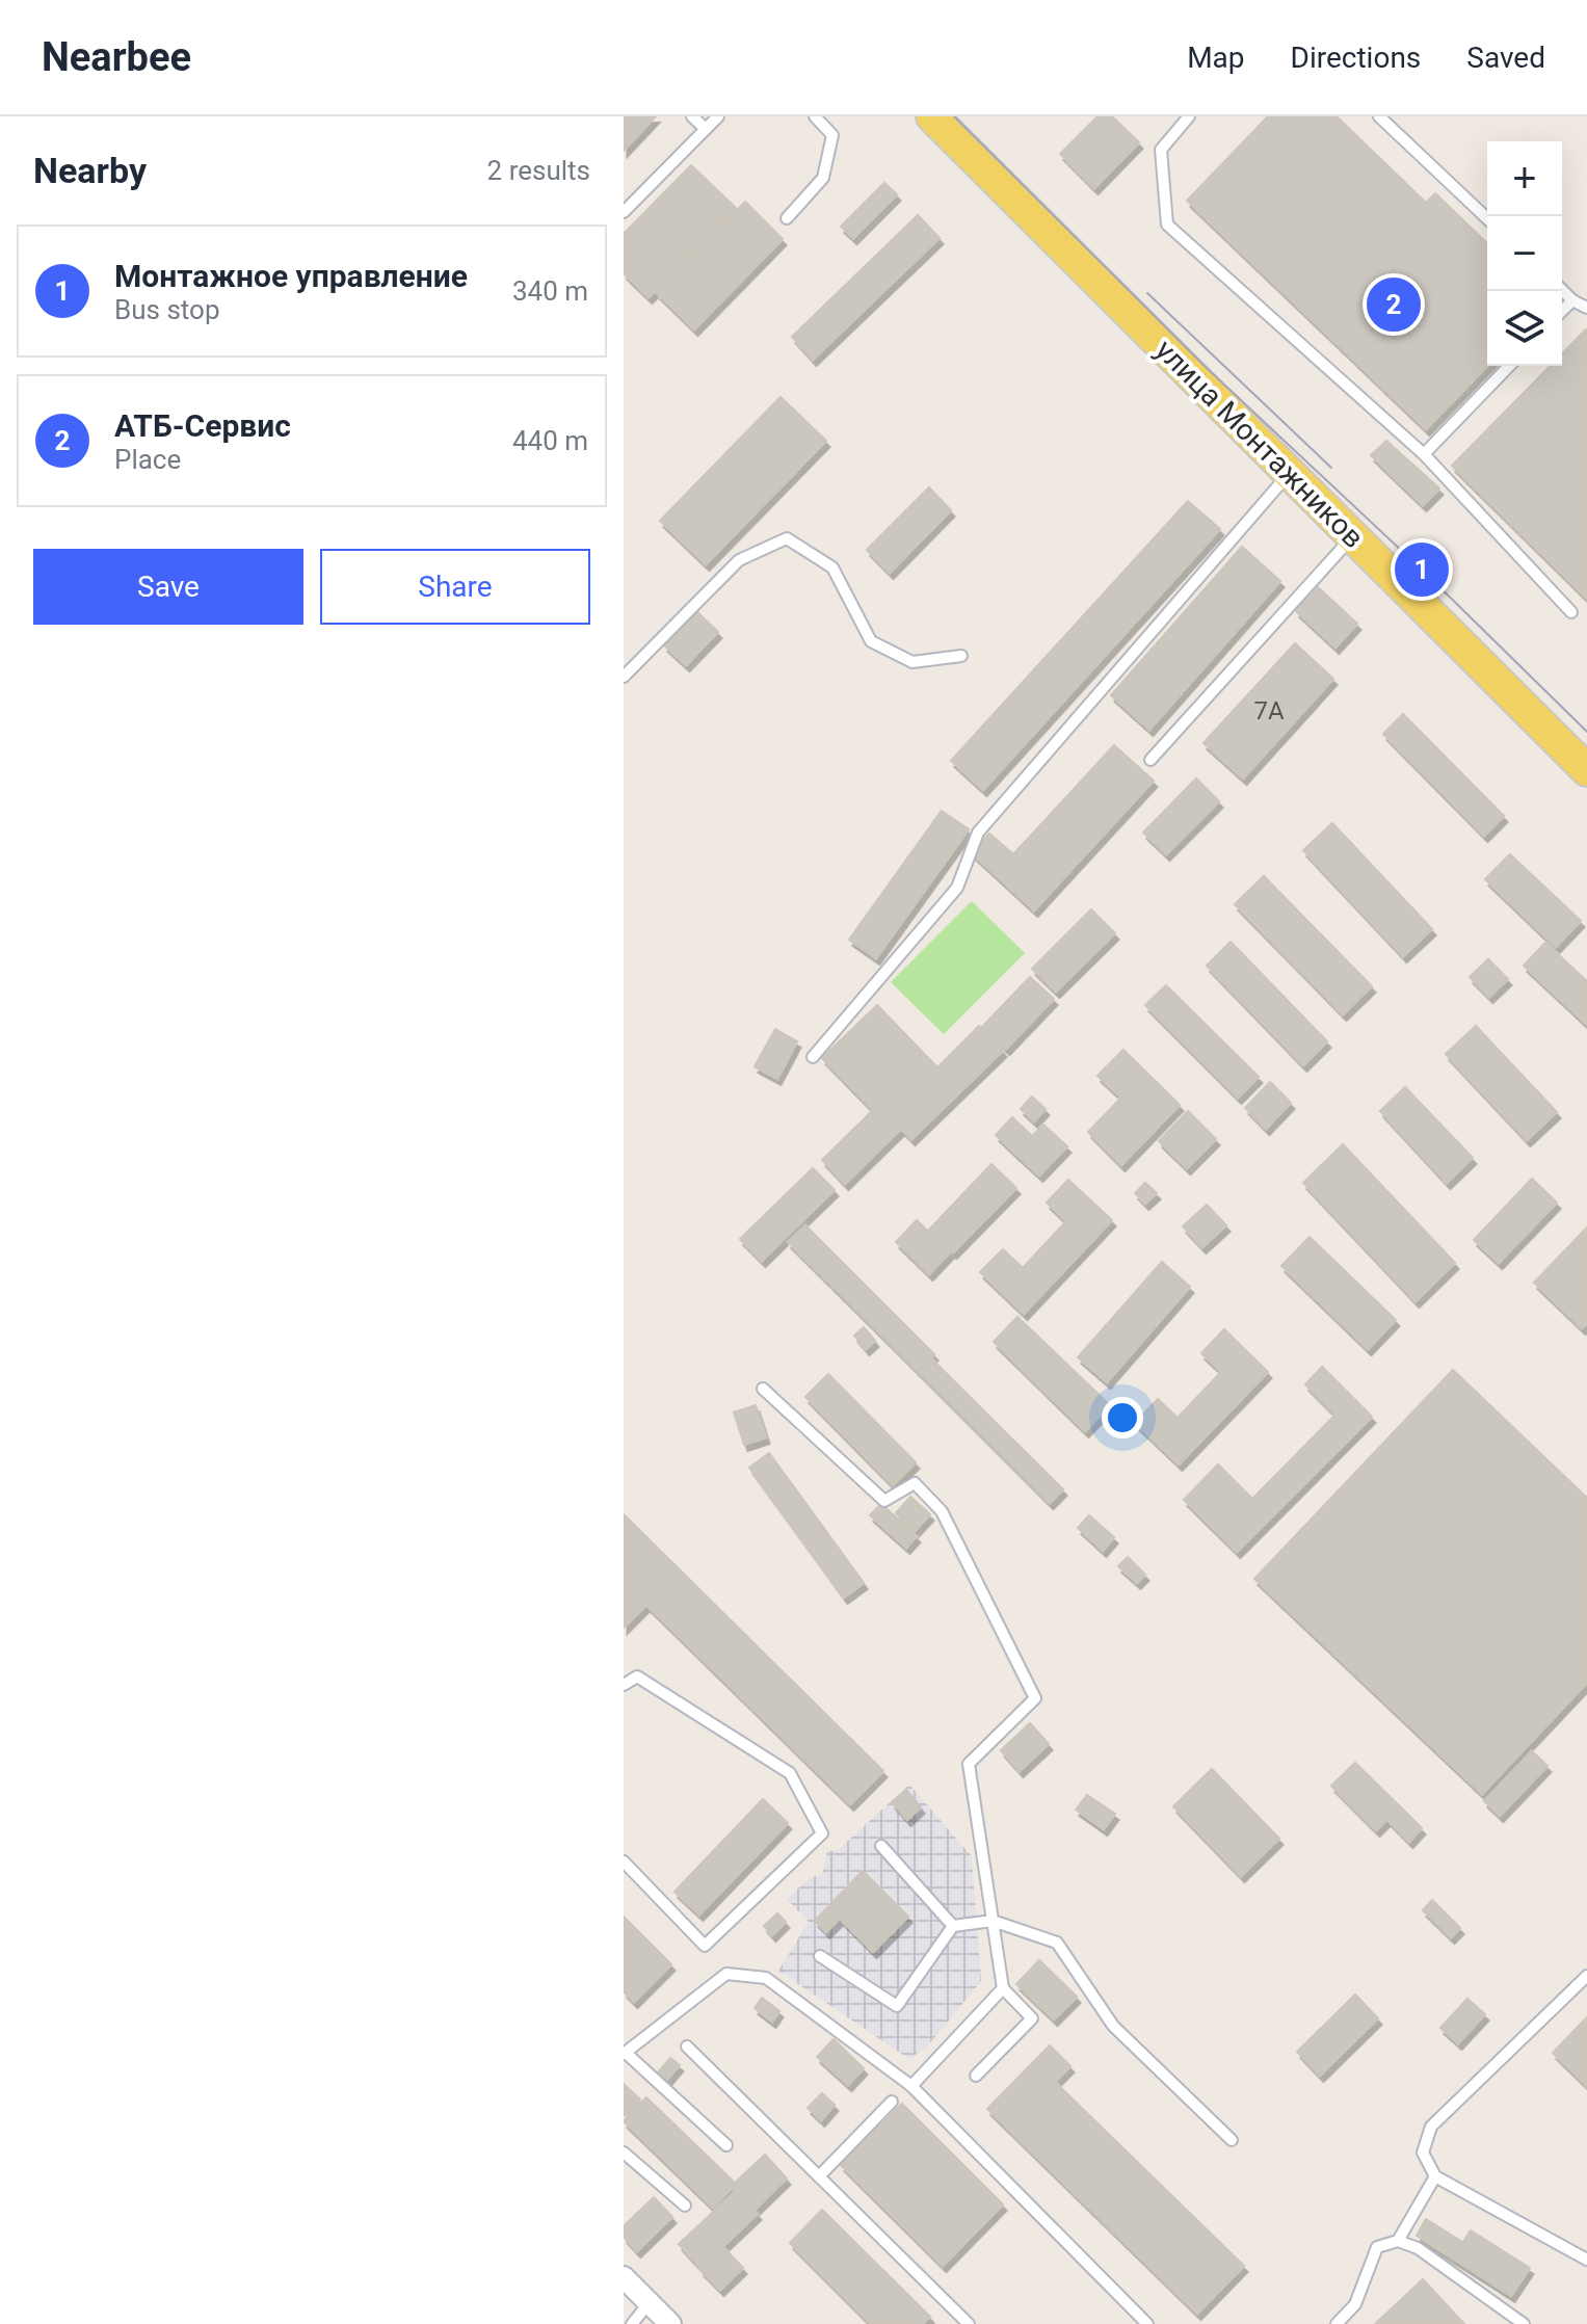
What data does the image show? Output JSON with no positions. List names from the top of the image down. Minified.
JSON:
{"streets":{"main road":["улица Монтажников"]},"house_numbers":["7А"],"page":{"header":"Nearbee","nav":["Map","Directions","Saved"],"heading":["Nearby","2 results"],"map_buttons":["+","−"],"list":[{"mark":"1","name":"Монтажное управление","note":"Bus stop","value":"340 m"},{"mark":"2","name":"АТБ-Сервис","note":"Place","value":"440 m"}],"pins":["2","1"],"buttons":["Save","Share"]}}
